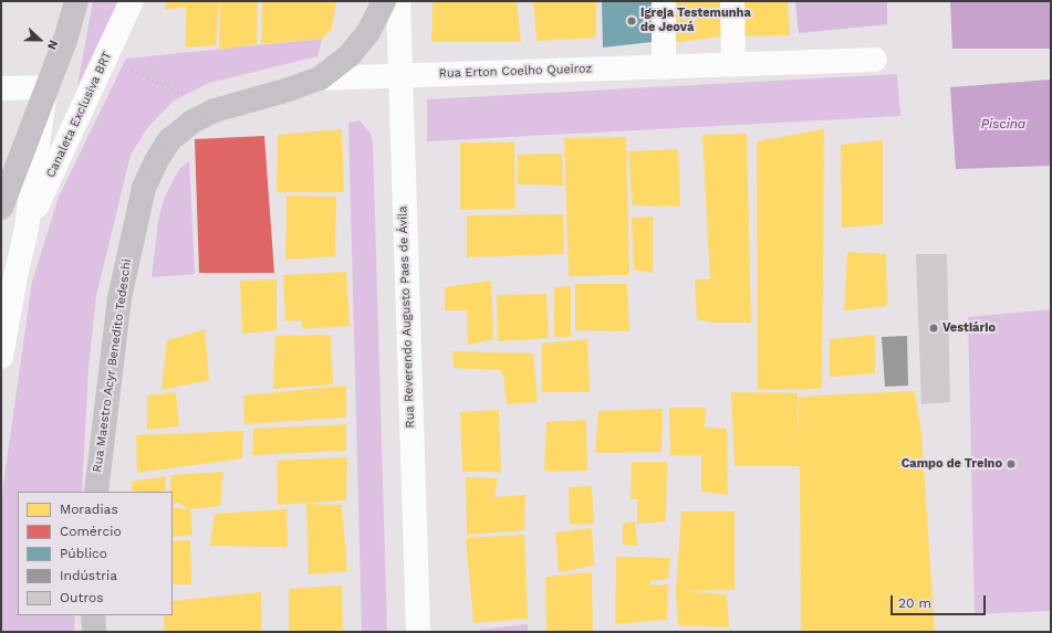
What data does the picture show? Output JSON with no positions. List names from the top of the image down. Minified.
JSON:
{"streets":{"main road":["Rua Erton Coelho Queiroz","Rua Maestro Acyr Benedito Tedeschi"],"street":["Canaleta Exclusiva BRT","Rua Reverendo Augusto Paes de Ávila"]},"crossings":[["Rua Erton Coelho Queiroz","Rua Reverendo Augusto Paes de Ávila"],["Rua Erton Coelho Queiroz","Rua Maestro Acyr Benedito Tedeschi"]],"water":["Piscina"],"places":["Igreja Testemunha de Jeová","Vestiário","Campo de Treino"],"legend":["Moradias","Comércio","Público","Indústria","Outros"],"scale_bar":"20 m","north":"right"}
